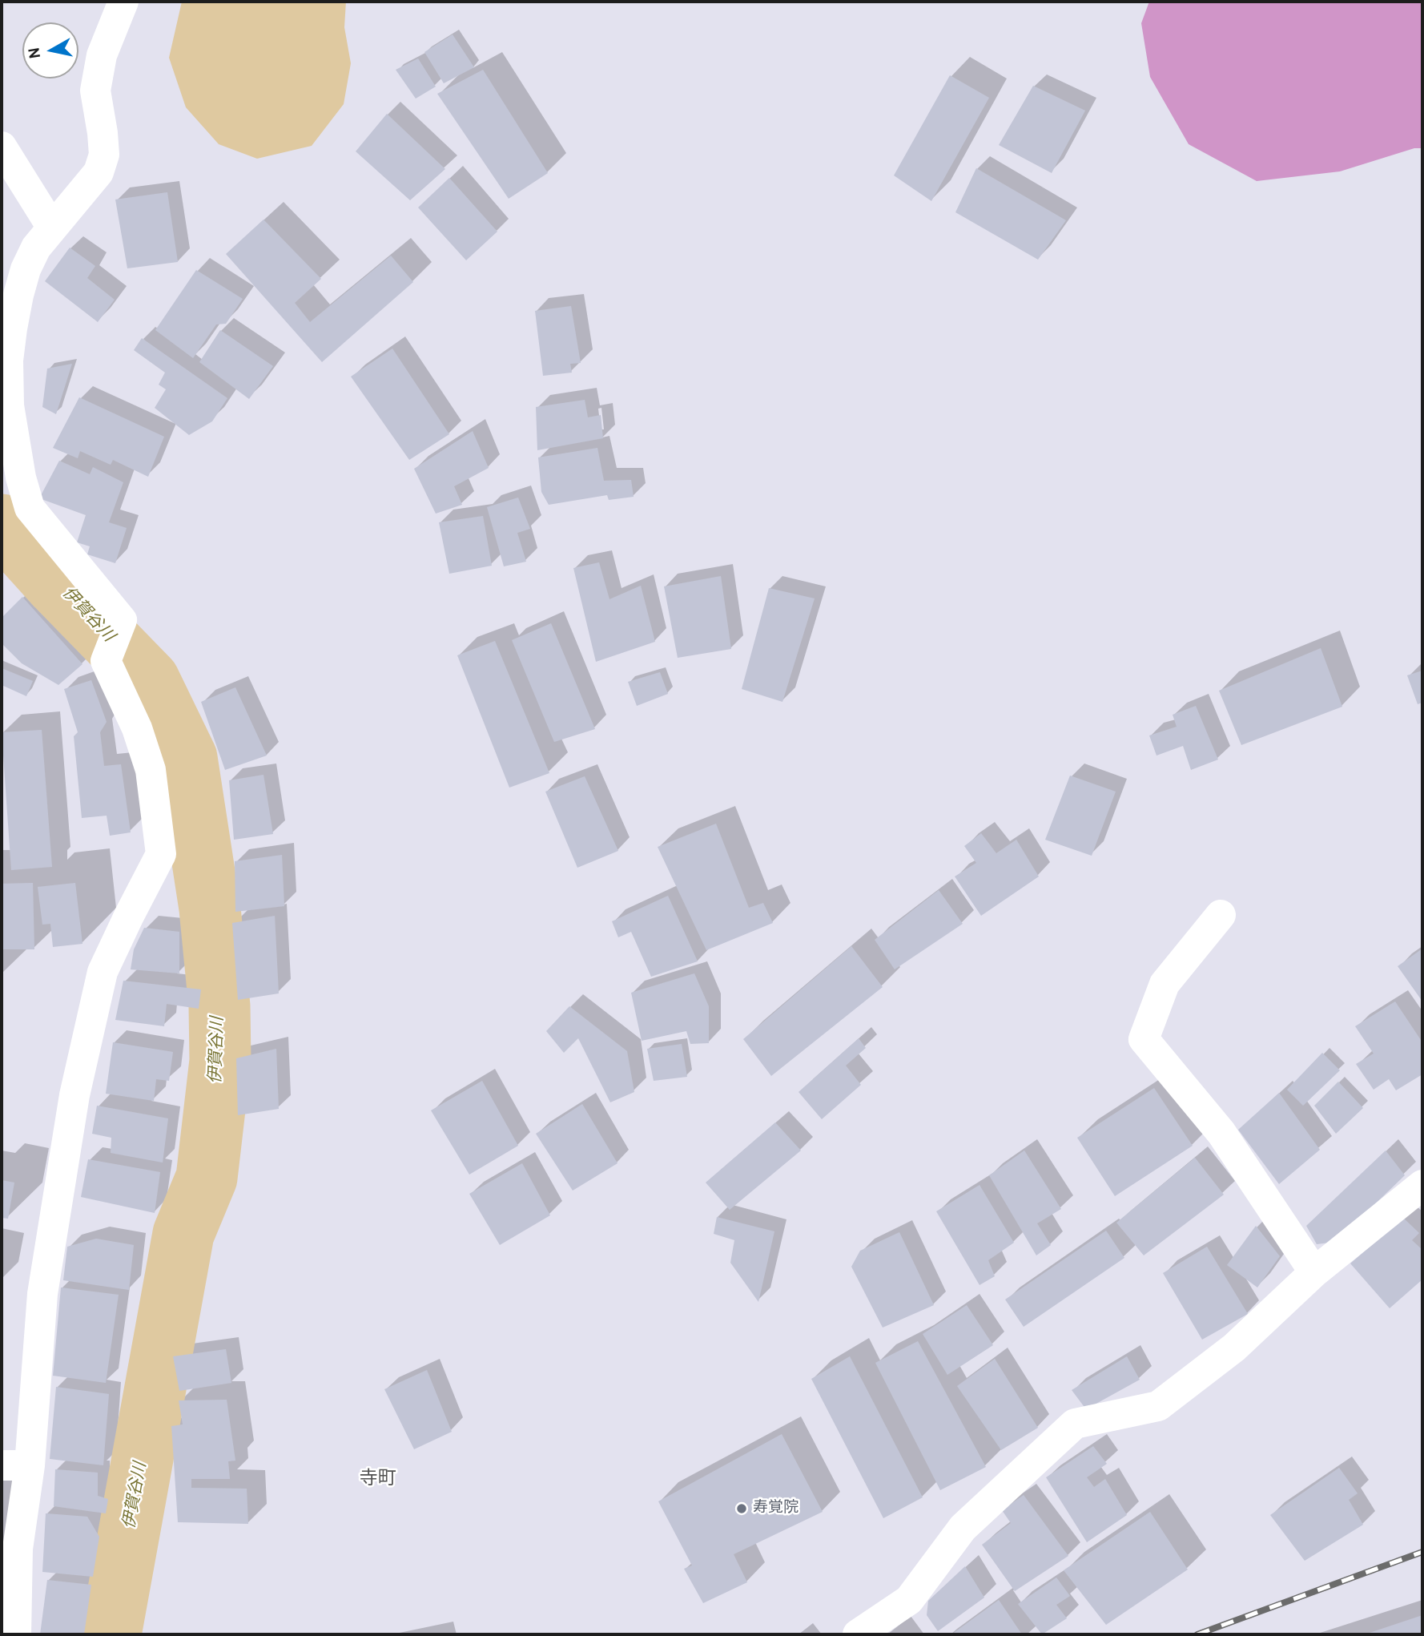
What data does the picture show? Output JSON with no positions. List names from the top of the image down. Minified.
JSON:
{"districts":["寺町"],"water":["伊賀谷川"],"places":["寿覚院"],"north":"left"}
